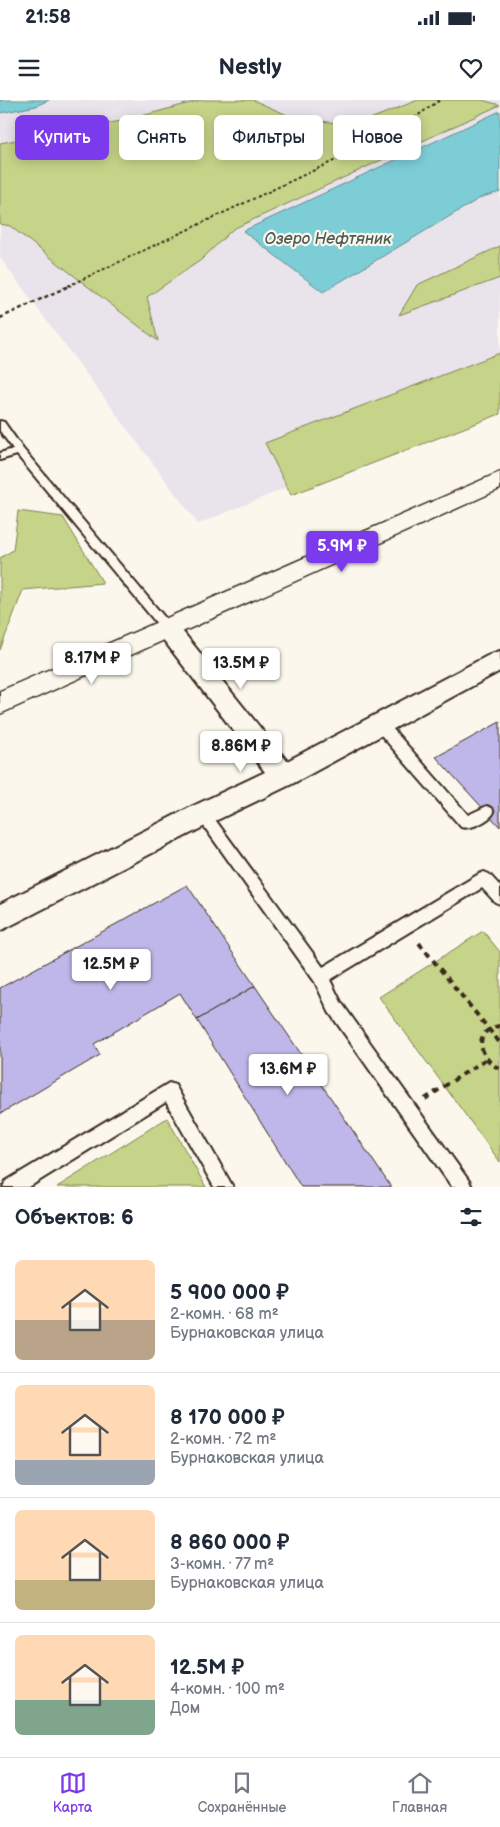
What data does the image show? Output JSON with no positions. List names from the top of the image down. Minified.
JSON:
{"water":["Озеро Нефтяник"],"page":{"status":"21:58","header":"Nestly","chip":["Купить","Снять","Фильтры","Новое"],"price":["5.9M ₽","8.17M ₽","13.5M ₽","8.86M ₽","12.5M ₽","13.6M ₽"],"heading":"Объектов: 6","list":[{"name":"5 900 000 ₽","note":"2-комн. · 68 m² · Бурнаковская улица"},{"name":"8 170 000 ₽","note":"2-комн. · 72 m² · Бурнаковская улица"},{"name":"8 860 000 ₽","note":"3-комн. · 77 m² · Бурнаковская улица"},{"name":"12.5M ₽","note":"4-комн. · 100 m² · Дом"}],"tabs":["Карта","Сохранённые","Главная"]}}
